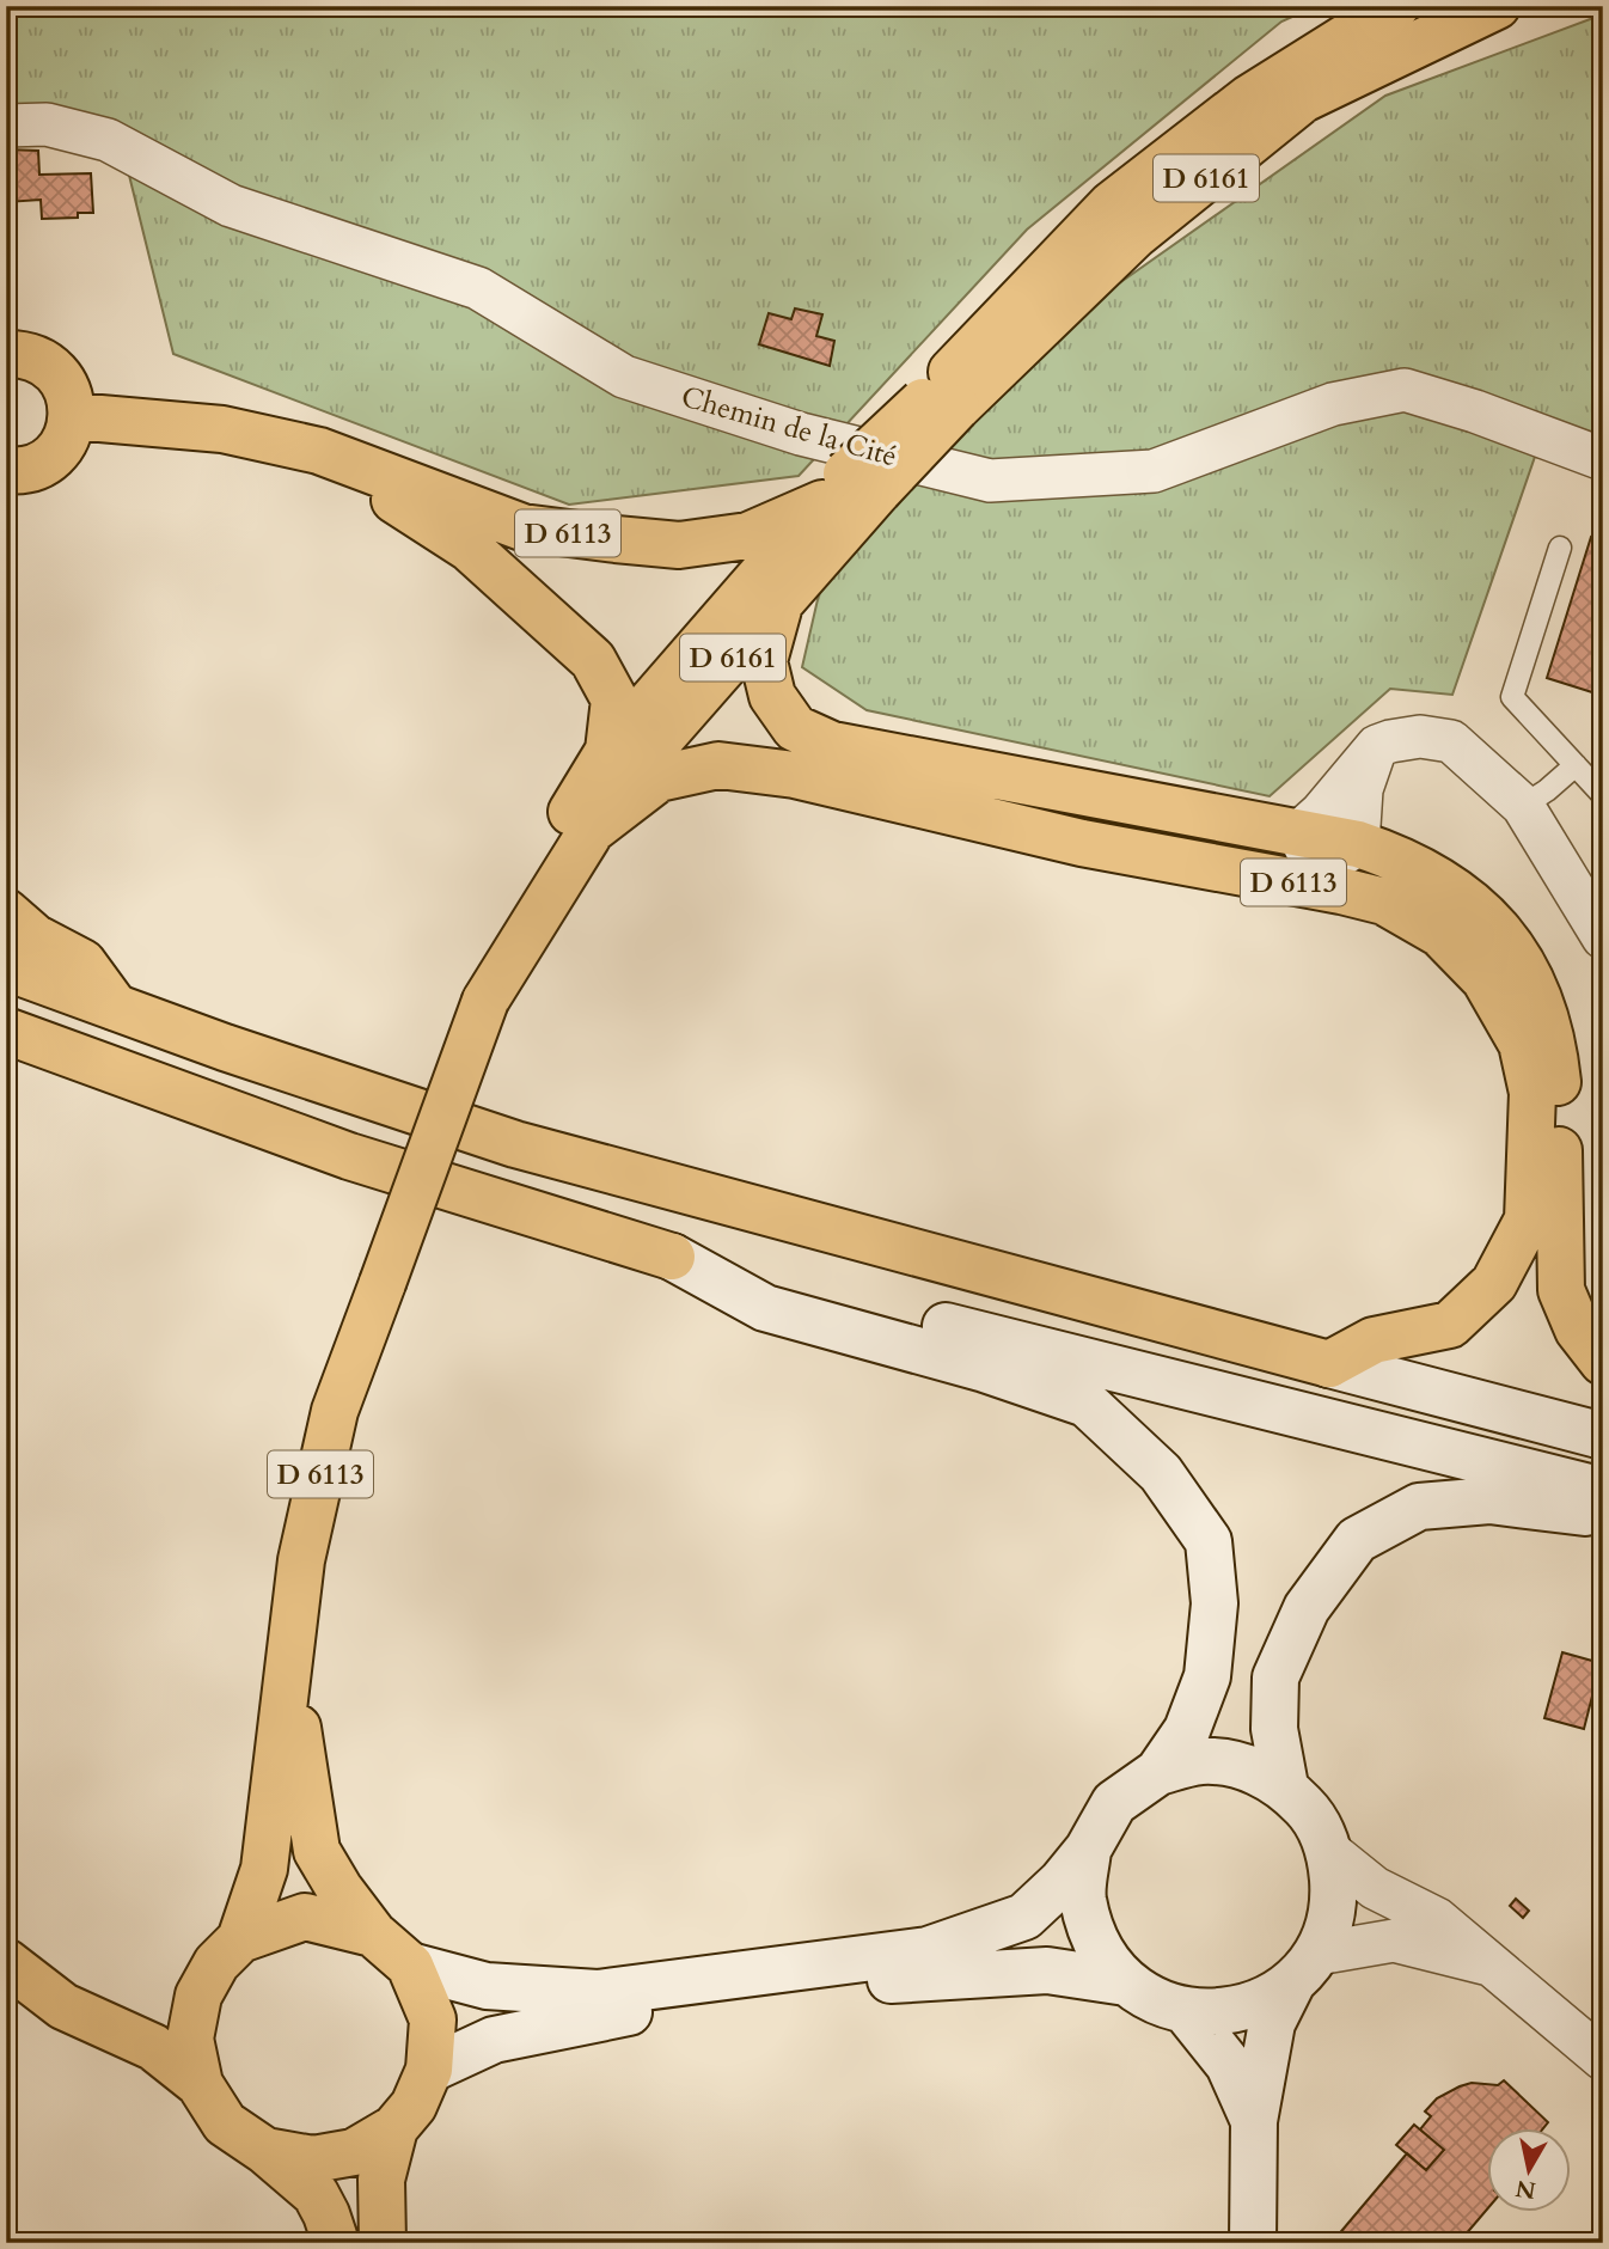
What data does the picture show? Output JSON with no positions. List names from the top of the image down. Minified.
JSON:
{"streets":{"main road":["D 6161","D 6113"],"street":["Chemin de la Cité"]},"crossings":[["D 6161","D 6113"]],"north":"bottom"}
